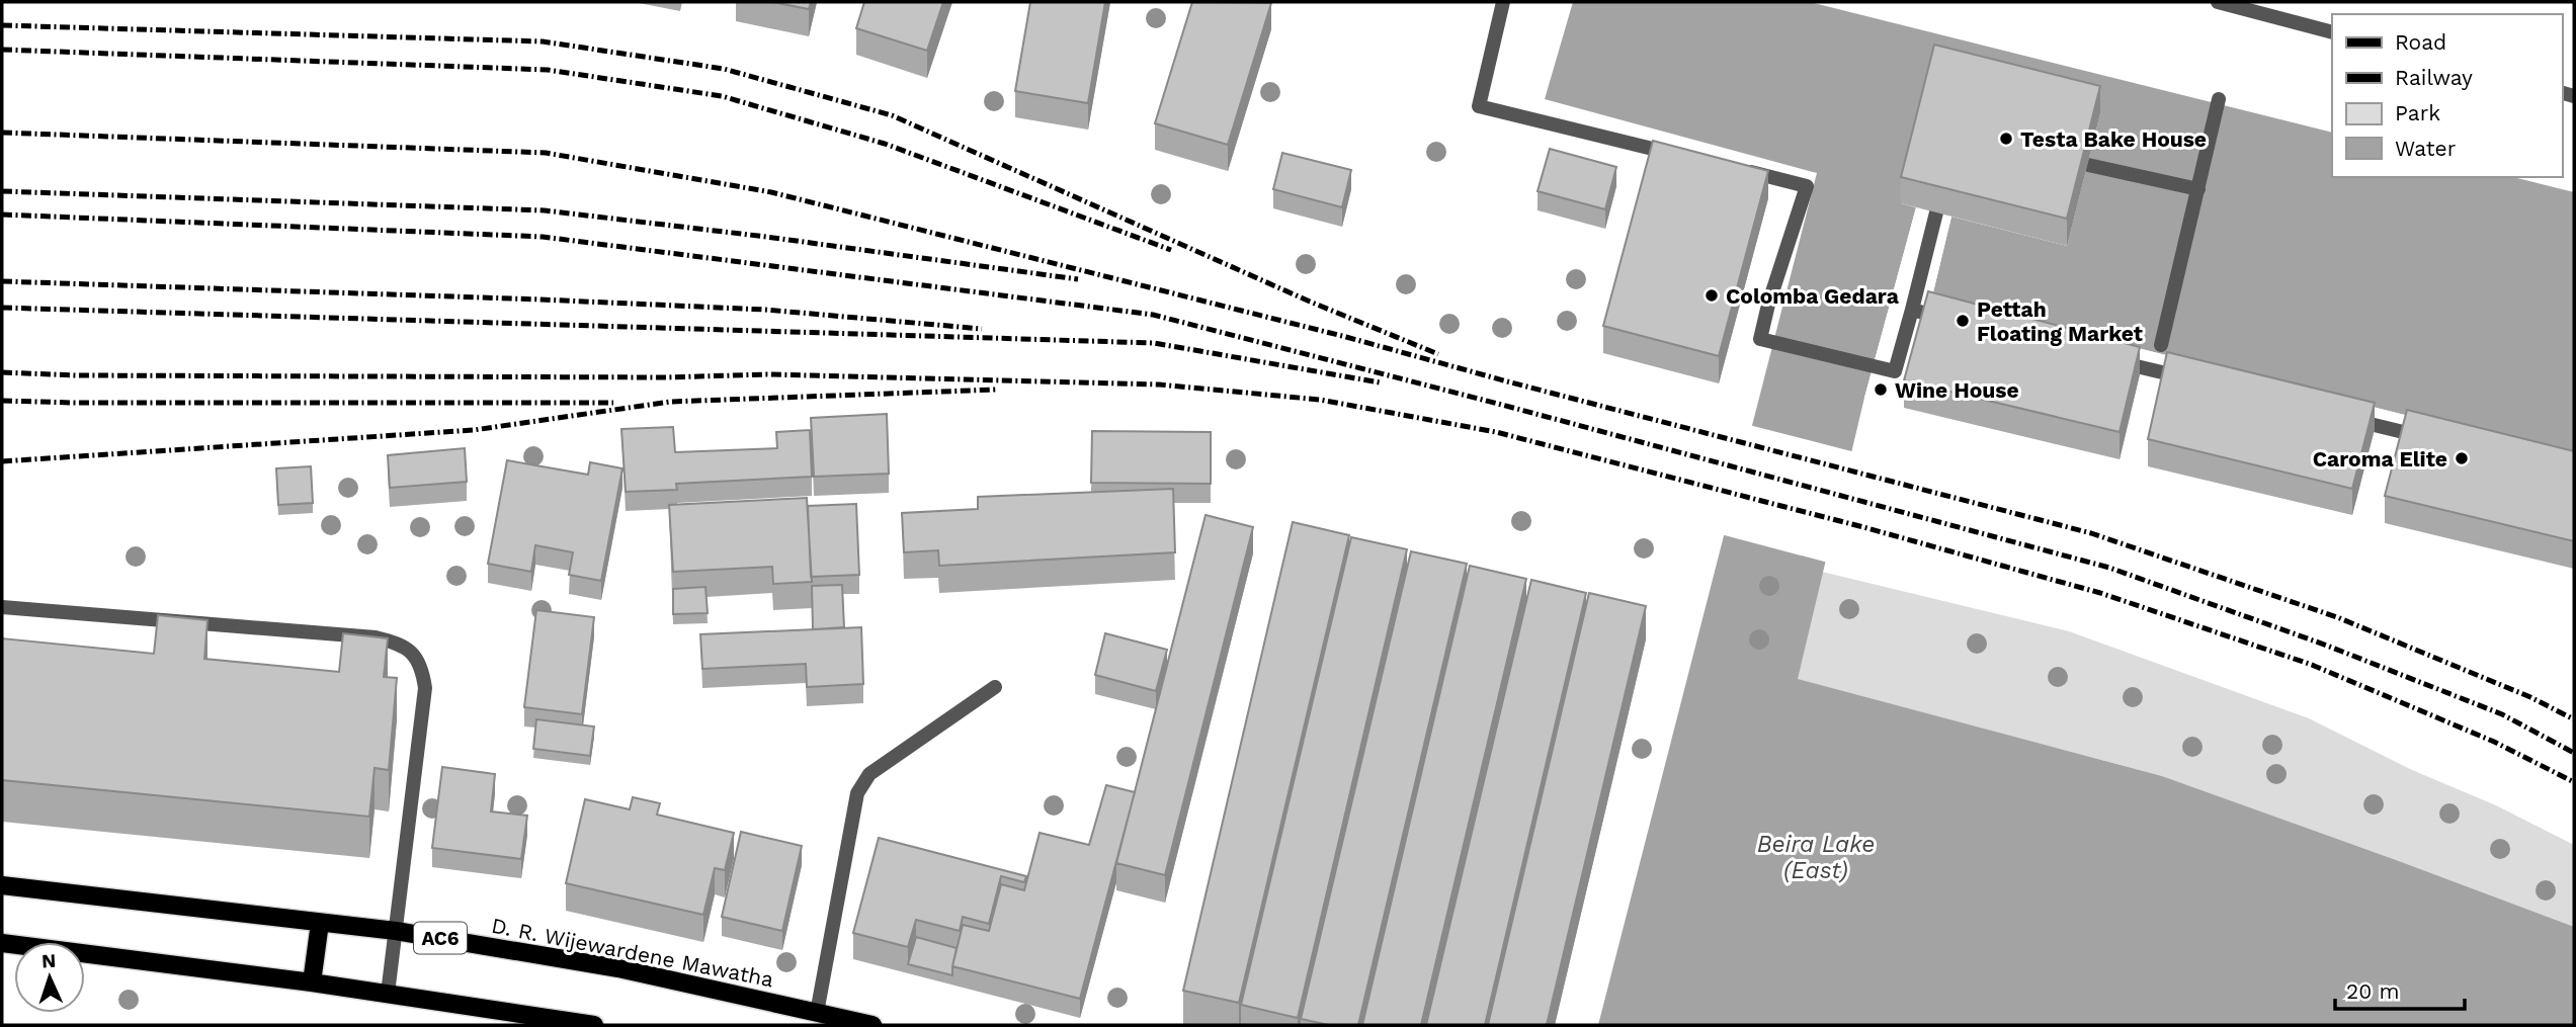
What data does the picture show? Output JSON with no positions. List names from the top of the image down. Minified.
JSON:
{"streets":{"main road":["AC6","D. R. Wijewardene Mawatha"]},"water":["Beira Lake (East)"],"places":["Testa Bake House","Colomba Gedara","Pettah Floating Market","Wine House","Caroma Elite"],"legend":["Road","Railway","Park","Water"],"scale_bar":"20 m","north":"top"}
